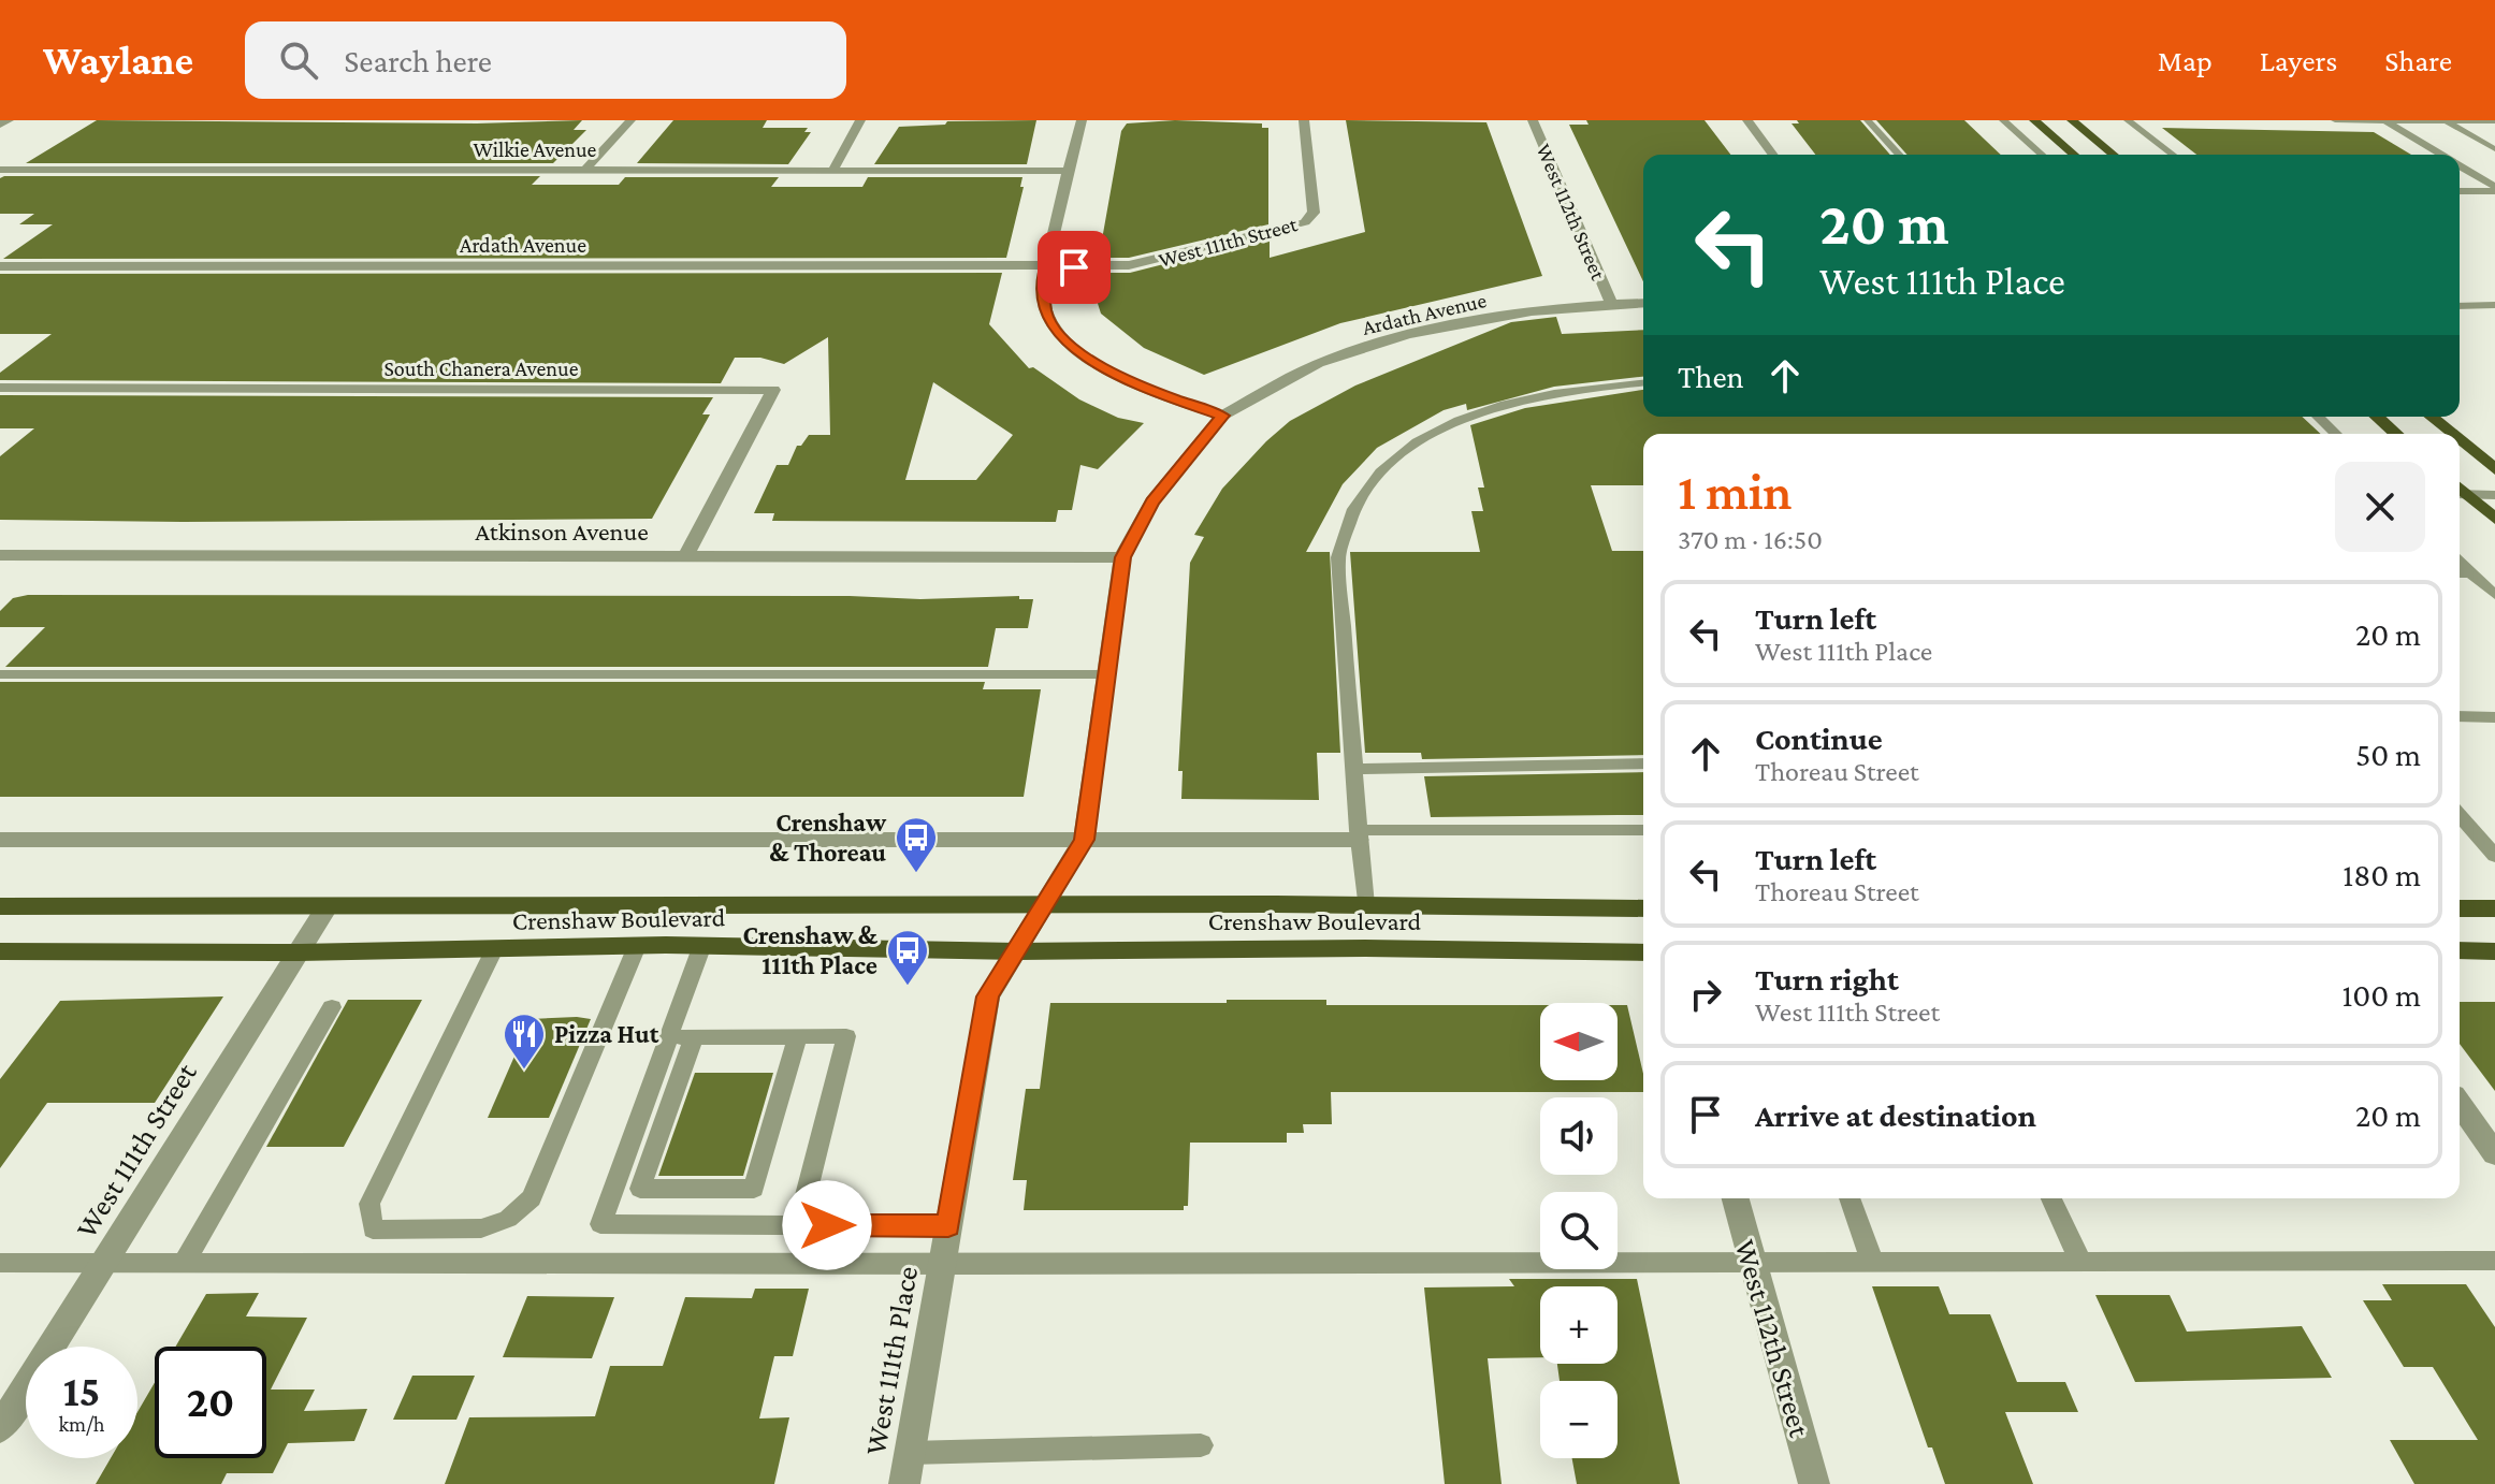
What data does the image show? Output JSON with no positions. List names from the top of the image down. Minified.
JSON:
{"streets":{"main road":["Crenshaw Boulevard"],"street":["Wilkie Avenue","West 112th Street","West 111th Street","Ardath Avenue","South Chanera Avenue","Atkinson Avenue","West 111th Place"]},"crossings":[["West 112th Street","Ardath Avenue"],["West 111th Street","Ardath Avenue"],["West 111th Street","Crenshaw Boulevard"],["South Chanera Avenue","Atkinson Avenue"],["Crenshaw Boulevard","West 111th Place"]],"places":{"bus stop":["Crenshaw & Thoreau","Crenshaw & 111th Place"],"restaurant":["Pizza Hut"]},"north":"left","page":{"header":"Waylane","search":"Search here","nav":["Map","Layers","Share"],"turn":["20 m","West 111th Place"],"then":"Then","heading":["1 min","370 m · 16:50"],"list":[{"name":"Turn left","note":"West 111th Place","value":"20 m"},{"name":"Continue","note":"Thoreau Street","value":"50 m"},{"name":"Turn left","note":"Thoreau Street","value":"180 m"},{"name":"Turn right","note":"West 111th Street","value":"100 m"},{"name":"Arrive at destination","value":"20 m"}],"map_buttons":["+","−"],"speed":"15 km/h","limit":"20"}}
